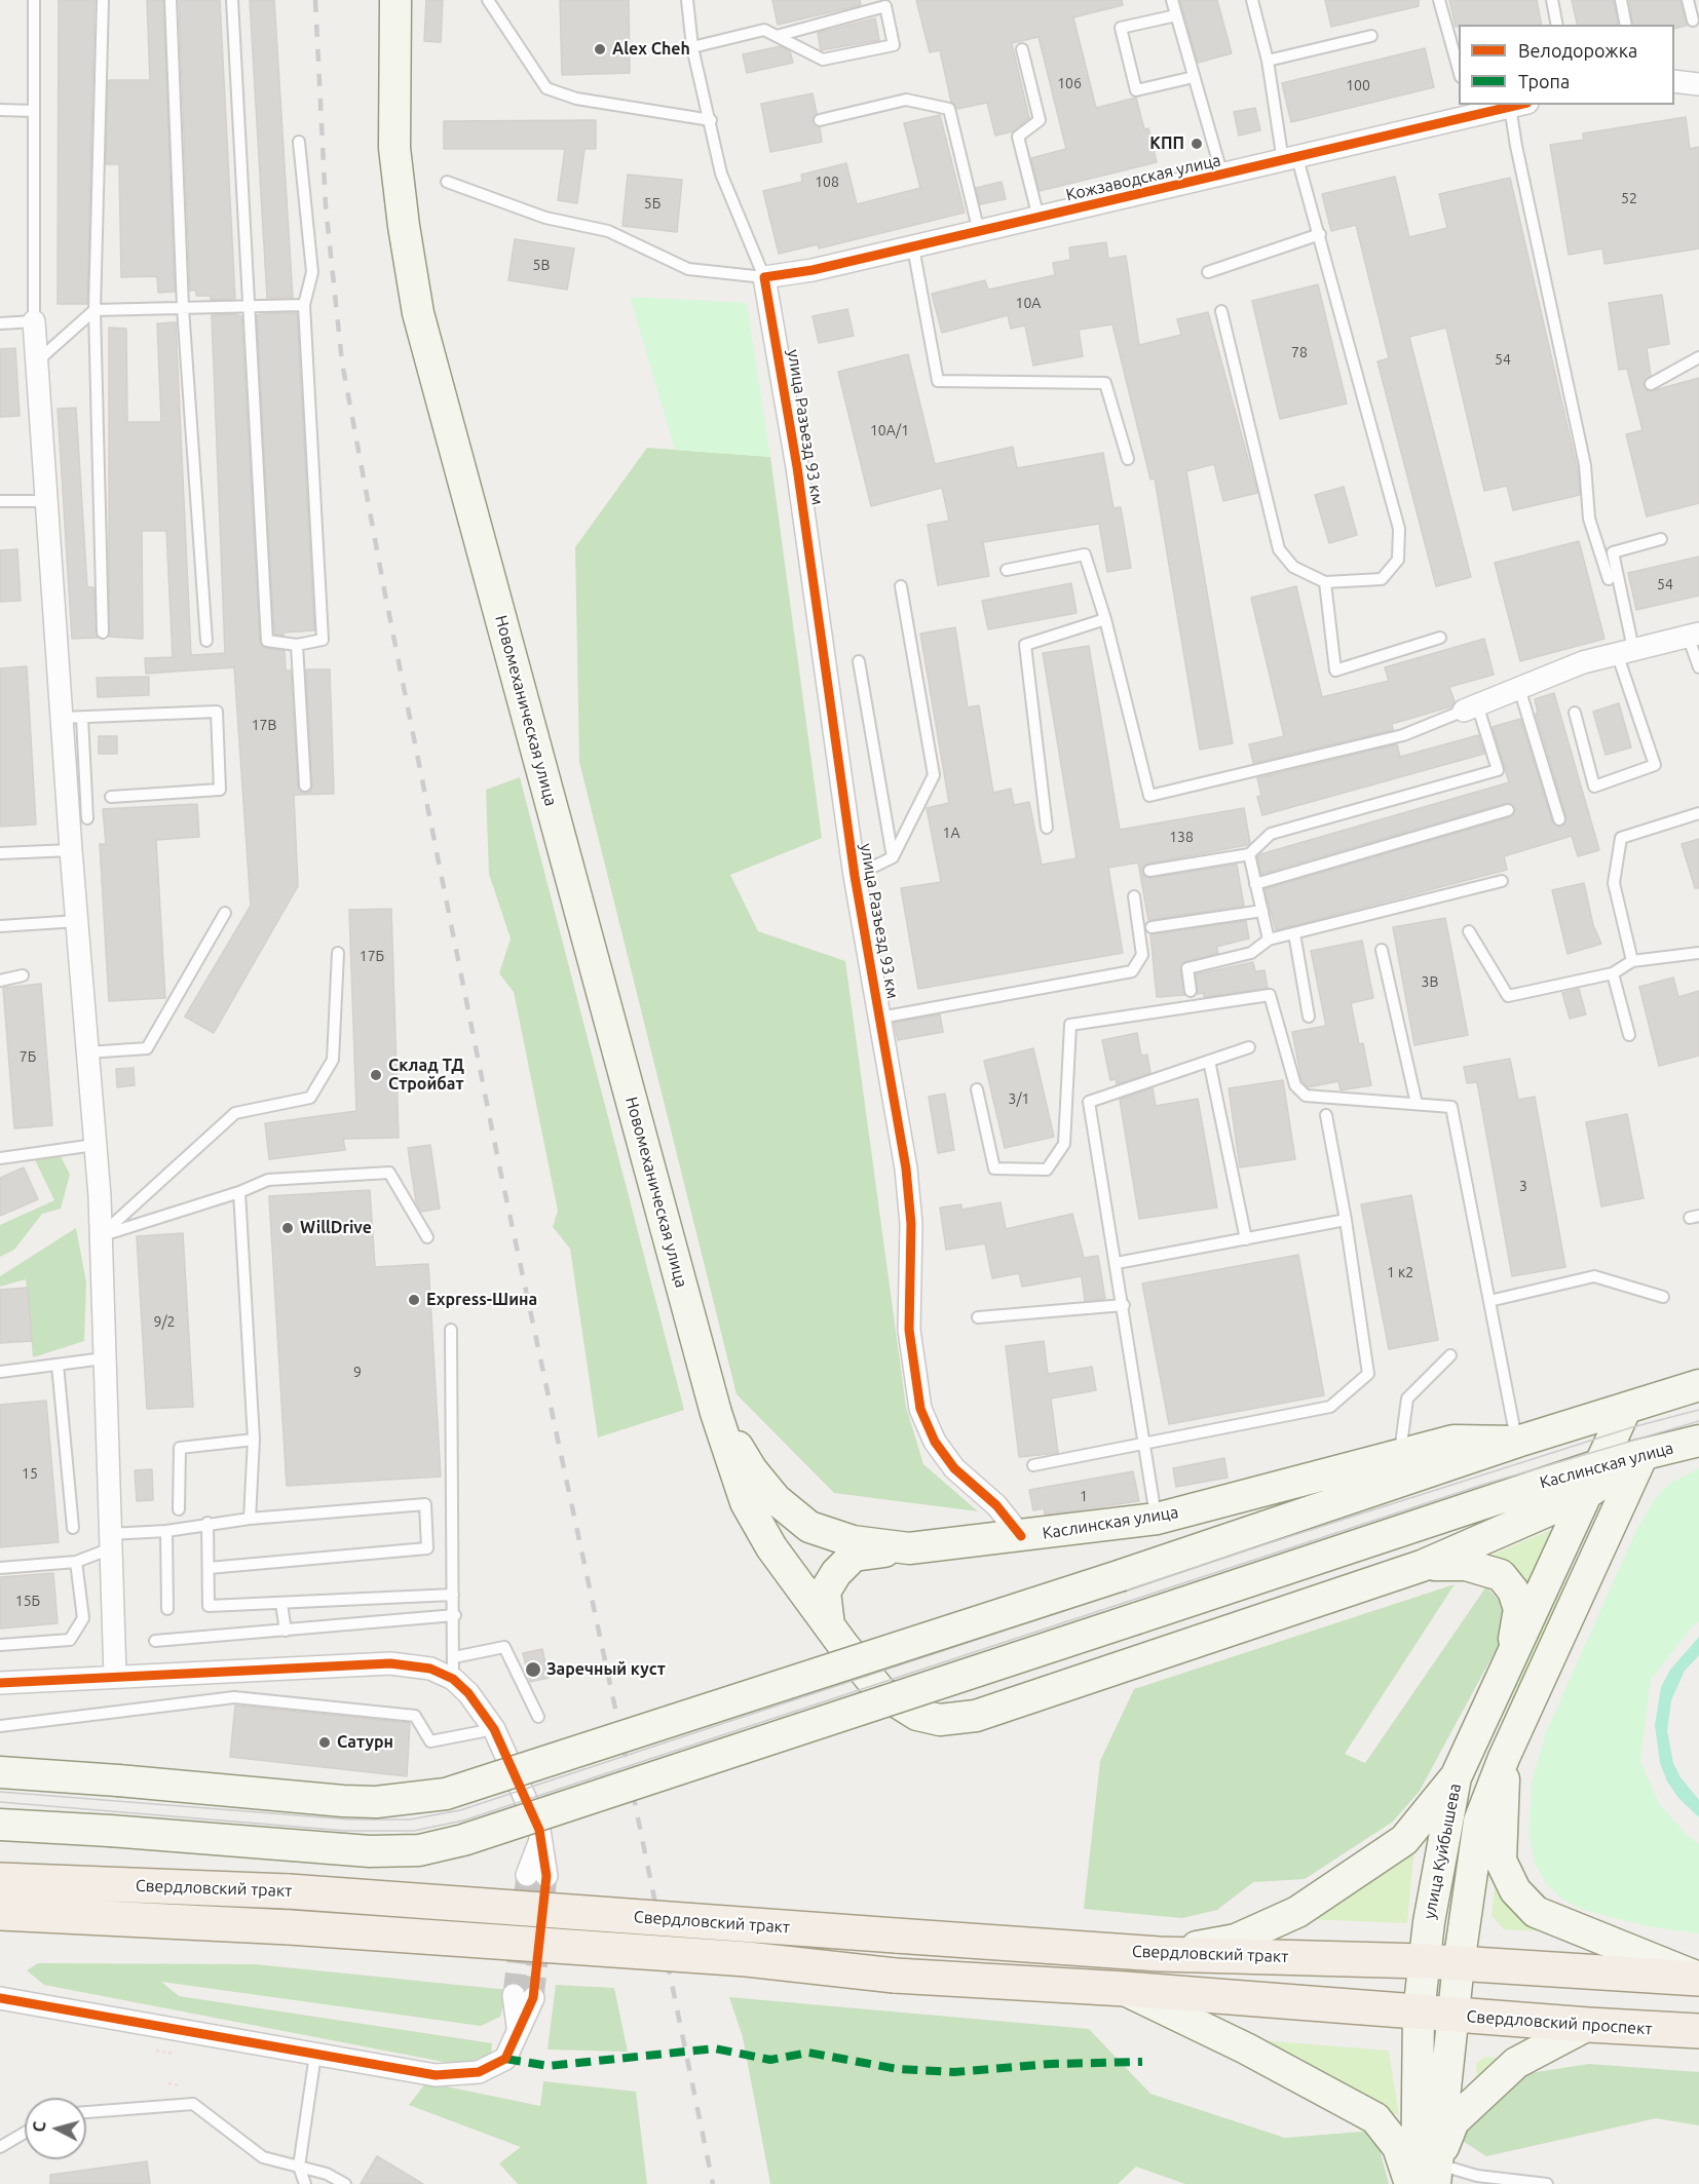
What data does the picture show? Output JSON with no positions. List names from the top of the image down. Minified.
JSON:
{"streets":{"main road":["Новомеханическая улица","Каслинская улица","улица Куйбышева","Свердловский тракт","Свердловский проспект"],"street":["Кожзаводская улица","улица Разъезд 93 км"]},"crossings":[["Кожзаводская улица","улица Разъезд 93 км"],["улица Разъезд 93 км","Каслинская улица"],["Новомеханическая улица","Каслинская улица"],["Каслинская улица","улица Куйбышева"],["улица Куйбышева","Свердловский тракт"],["улица Куйбышева","Свердловский проспект"],["Свердловский тракт","Свердловский проспект"]],"places":["Alex Cheh","КПП","Склад ТД Стройбат","WillDrive","Express-Шина","Заречный куст","Сатурн"],"house_numbers":["106","100","108","52","5Б","5В","10А","78","54","10А/1","54","17В","1А","138","17Б","3В","7Б","3/1","3","1 к2","9/2","9","15","1","15Б"],"legend":["Велодорожка","Тропа"],"north":"left"}
